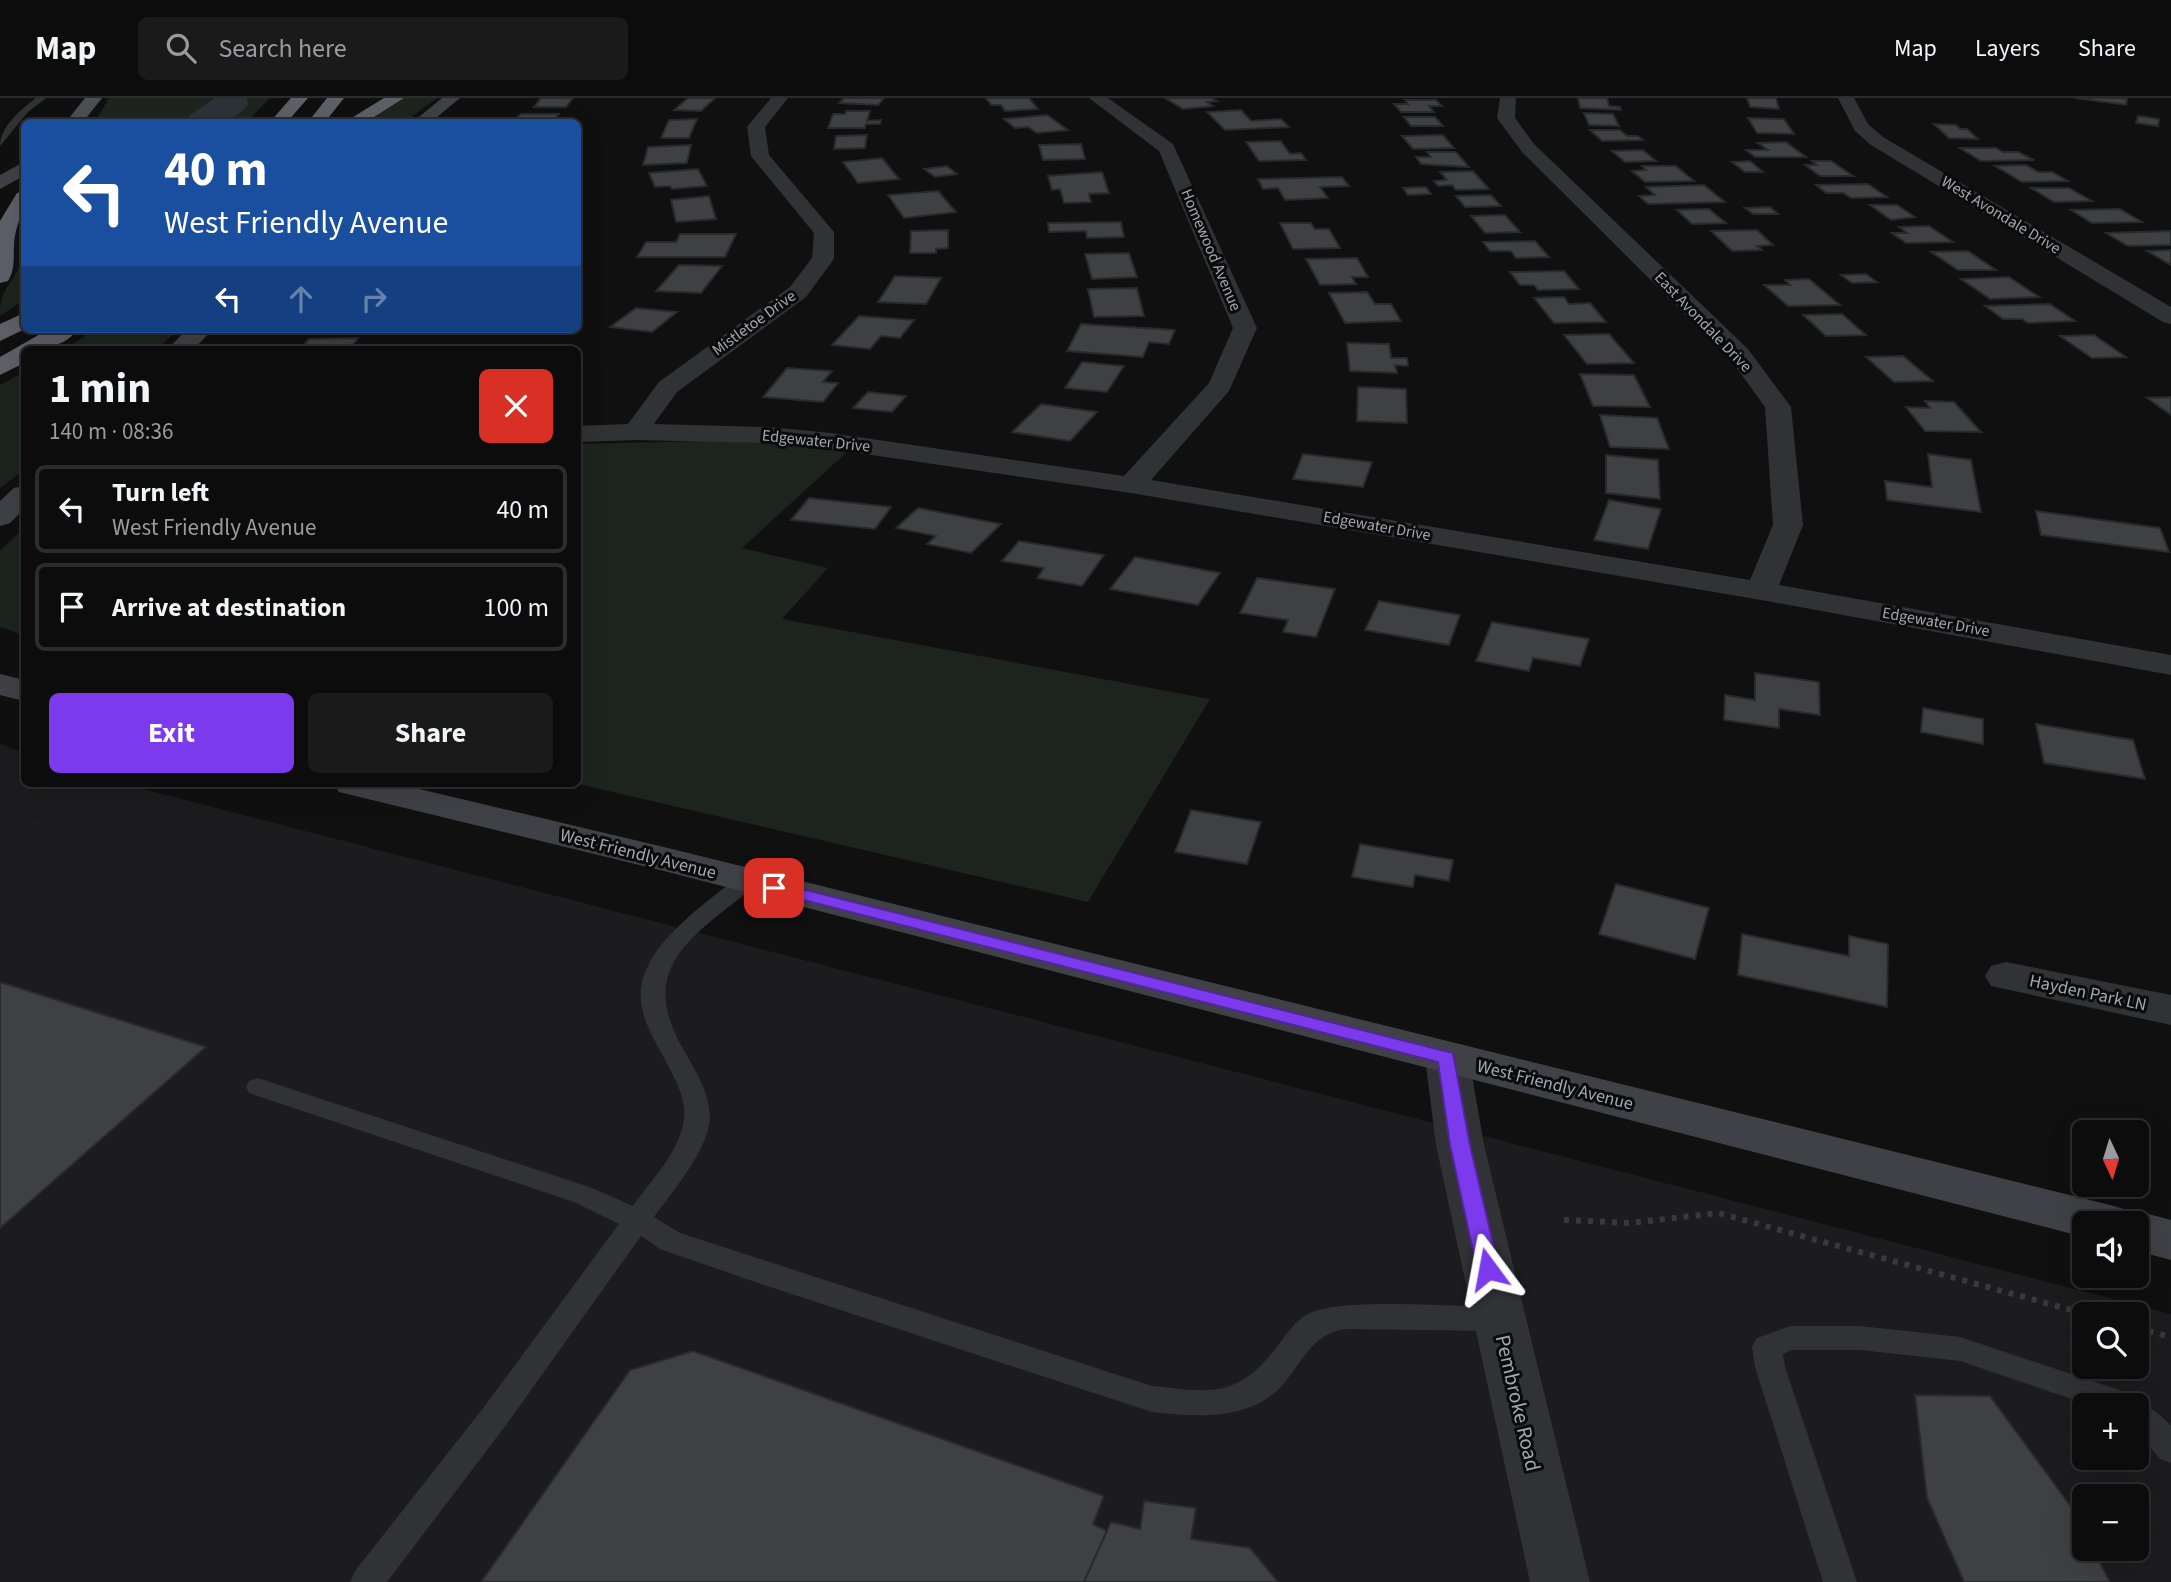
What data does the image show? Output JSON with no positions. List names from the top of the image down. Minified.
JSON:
{"streets":{"main road":["West Friendly Avenue"],"street":["West Avondale Drive","Homewood Avenue","East Avondale Drive","Mistletoe Drive","Edgewater Drive","Hayden Park LN","Pembroke Road"]},"crossings":[["Homewood Avenue","Edgewater Drive"],["East Avondale Drive","Edgewater Drive"],["Mistletoe Drive","Edgewater Drive"],["West Friendly Avenue","Pembroke Road"]],"north":"bottom","page":{"header":"Map","search":"Search here","nav":["Map","Layers","Share"],"turn":["40 m","West Friendly Avenue"],"heading":["1 min","140 m · 08:36"],"list":[{"name":"Turn left","note":"West Friendly Avenue","value":"40 m"},{"name":"Arrive at destination","value":"100 m"}],"buttons":["Exit","Share"],"map_buttons":["+","−"]}}
